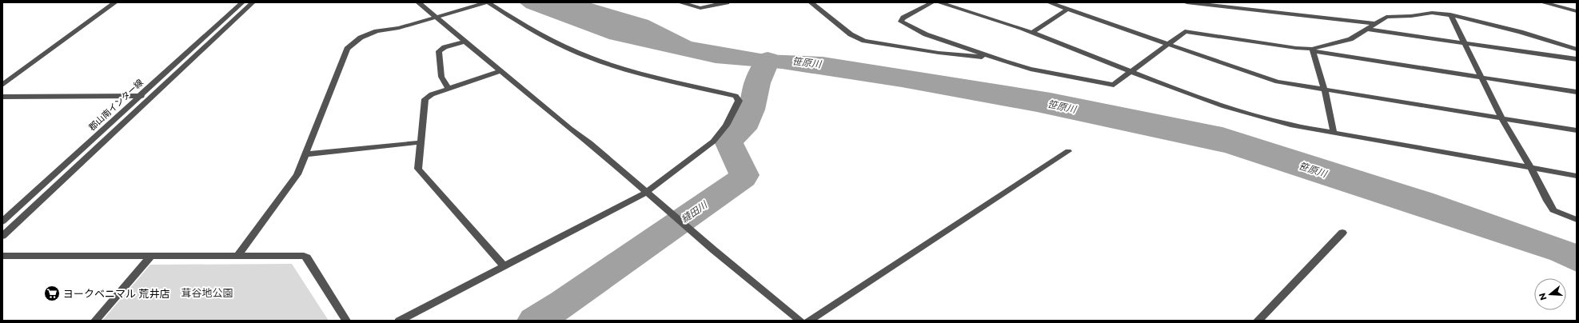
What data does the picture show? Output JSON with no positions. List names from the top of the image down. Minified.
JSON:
{"streets":{"street":["郡山南インター線"]},"water":["笹原川","縫田川"],"parks":["茸谷地公園"],"places":{"supermarket":["ヨークベニマル 荒井店"]},"north":"left"}
